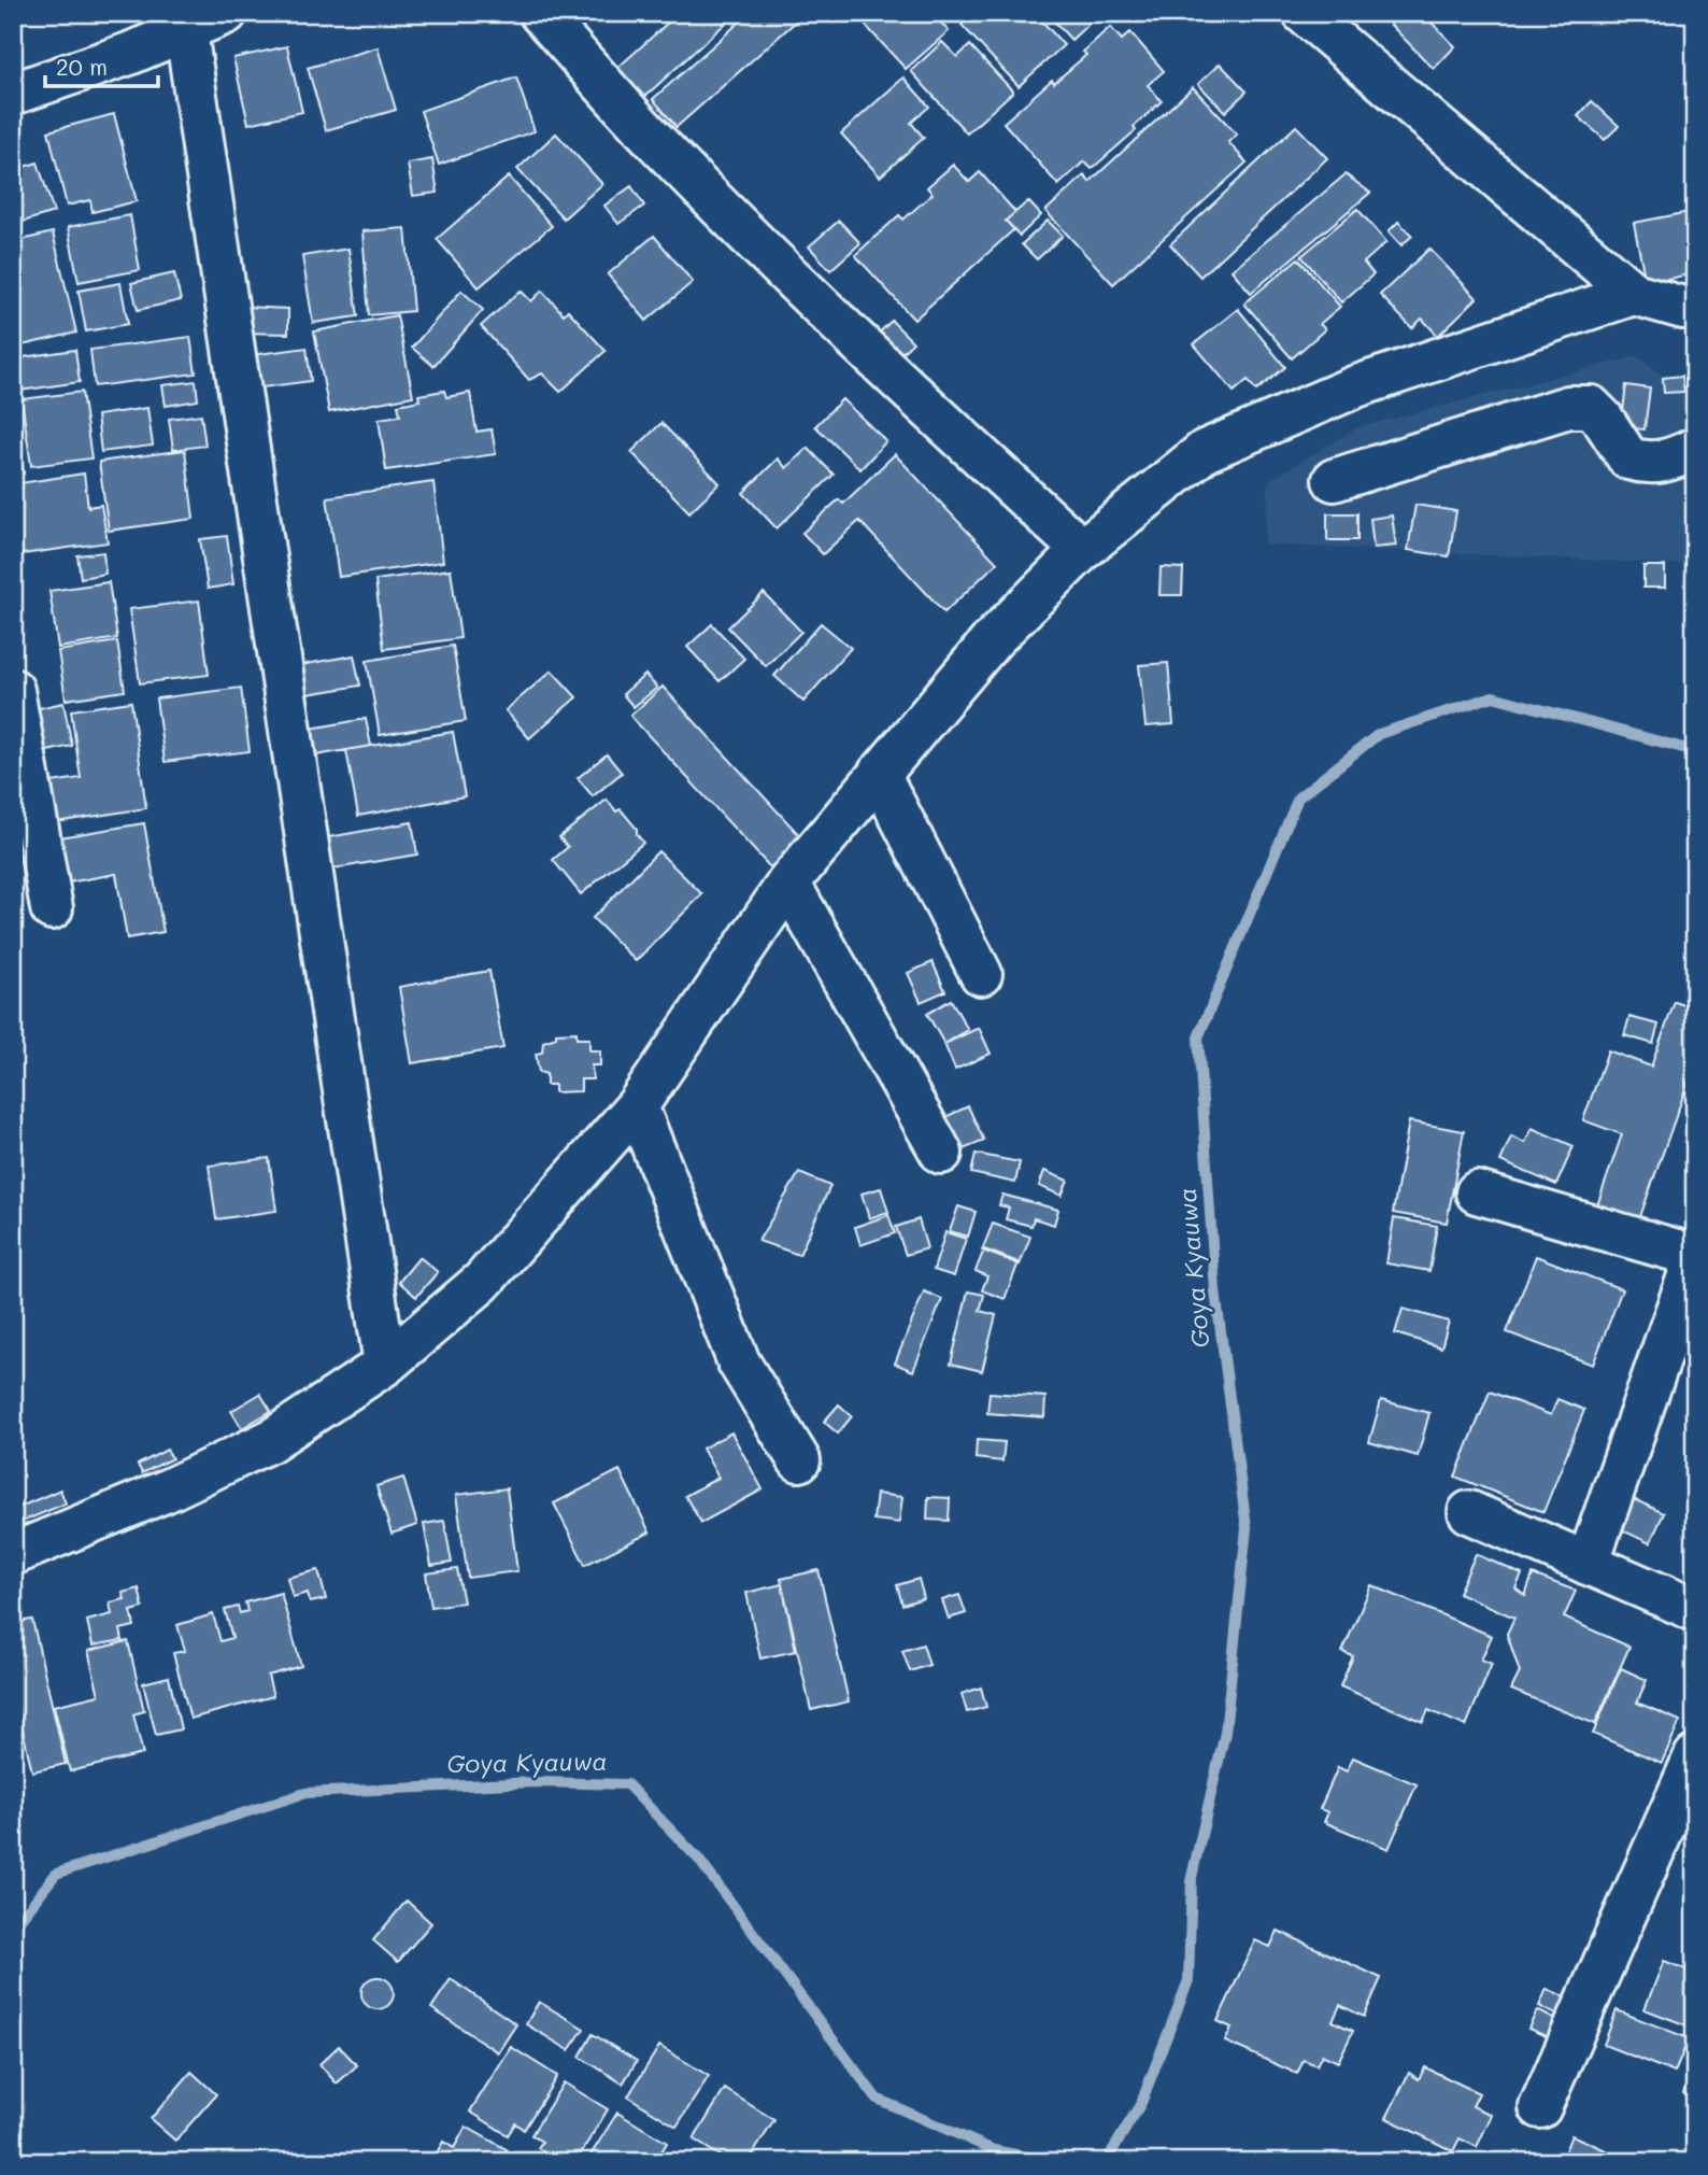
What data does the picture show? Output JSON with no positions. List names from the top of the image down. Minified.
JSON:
{"water":["Goya Kyauwa"],"scale_bar":"20 m"}
